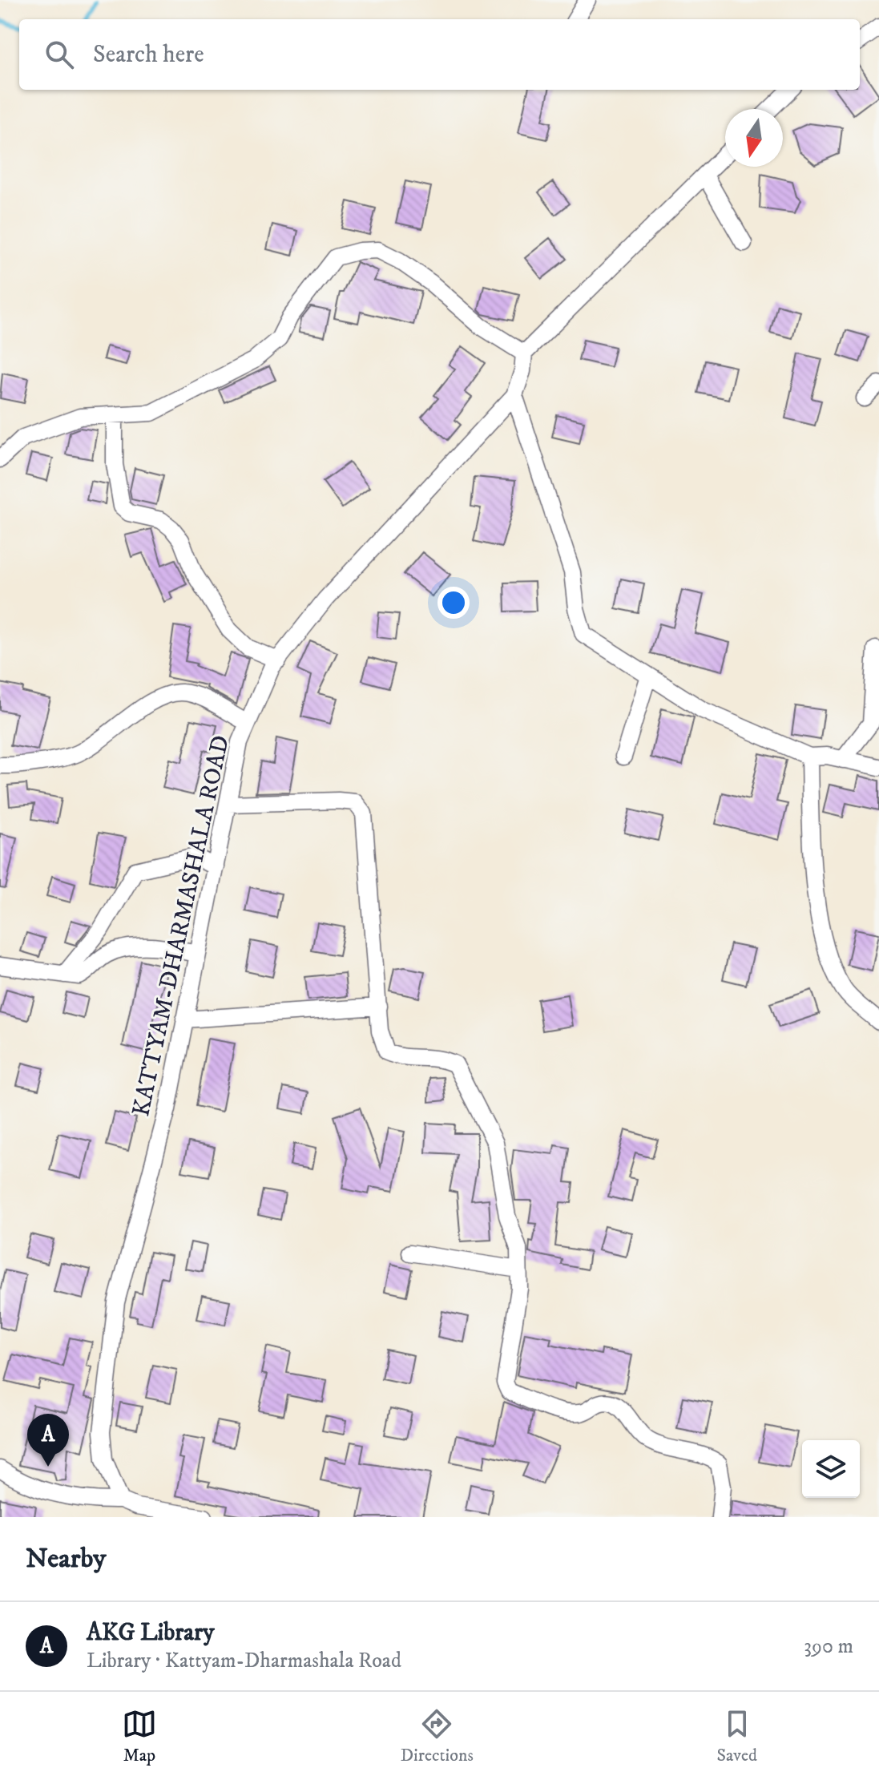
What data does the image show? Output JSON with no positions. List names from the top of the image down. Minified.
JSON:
{"streets":{"street":["KATTYAM-DHARMASHALA ROAD"]},"north":"bottom","page":{"search":"Search here","pins":"A","heading":"Nearby","list":[{"mark":"A","name":"AKG Library","note":"Library · Kattyam-Dharmashala Road","value":"390 m"}],"nav":["Map","Directions","Saved"]}}
